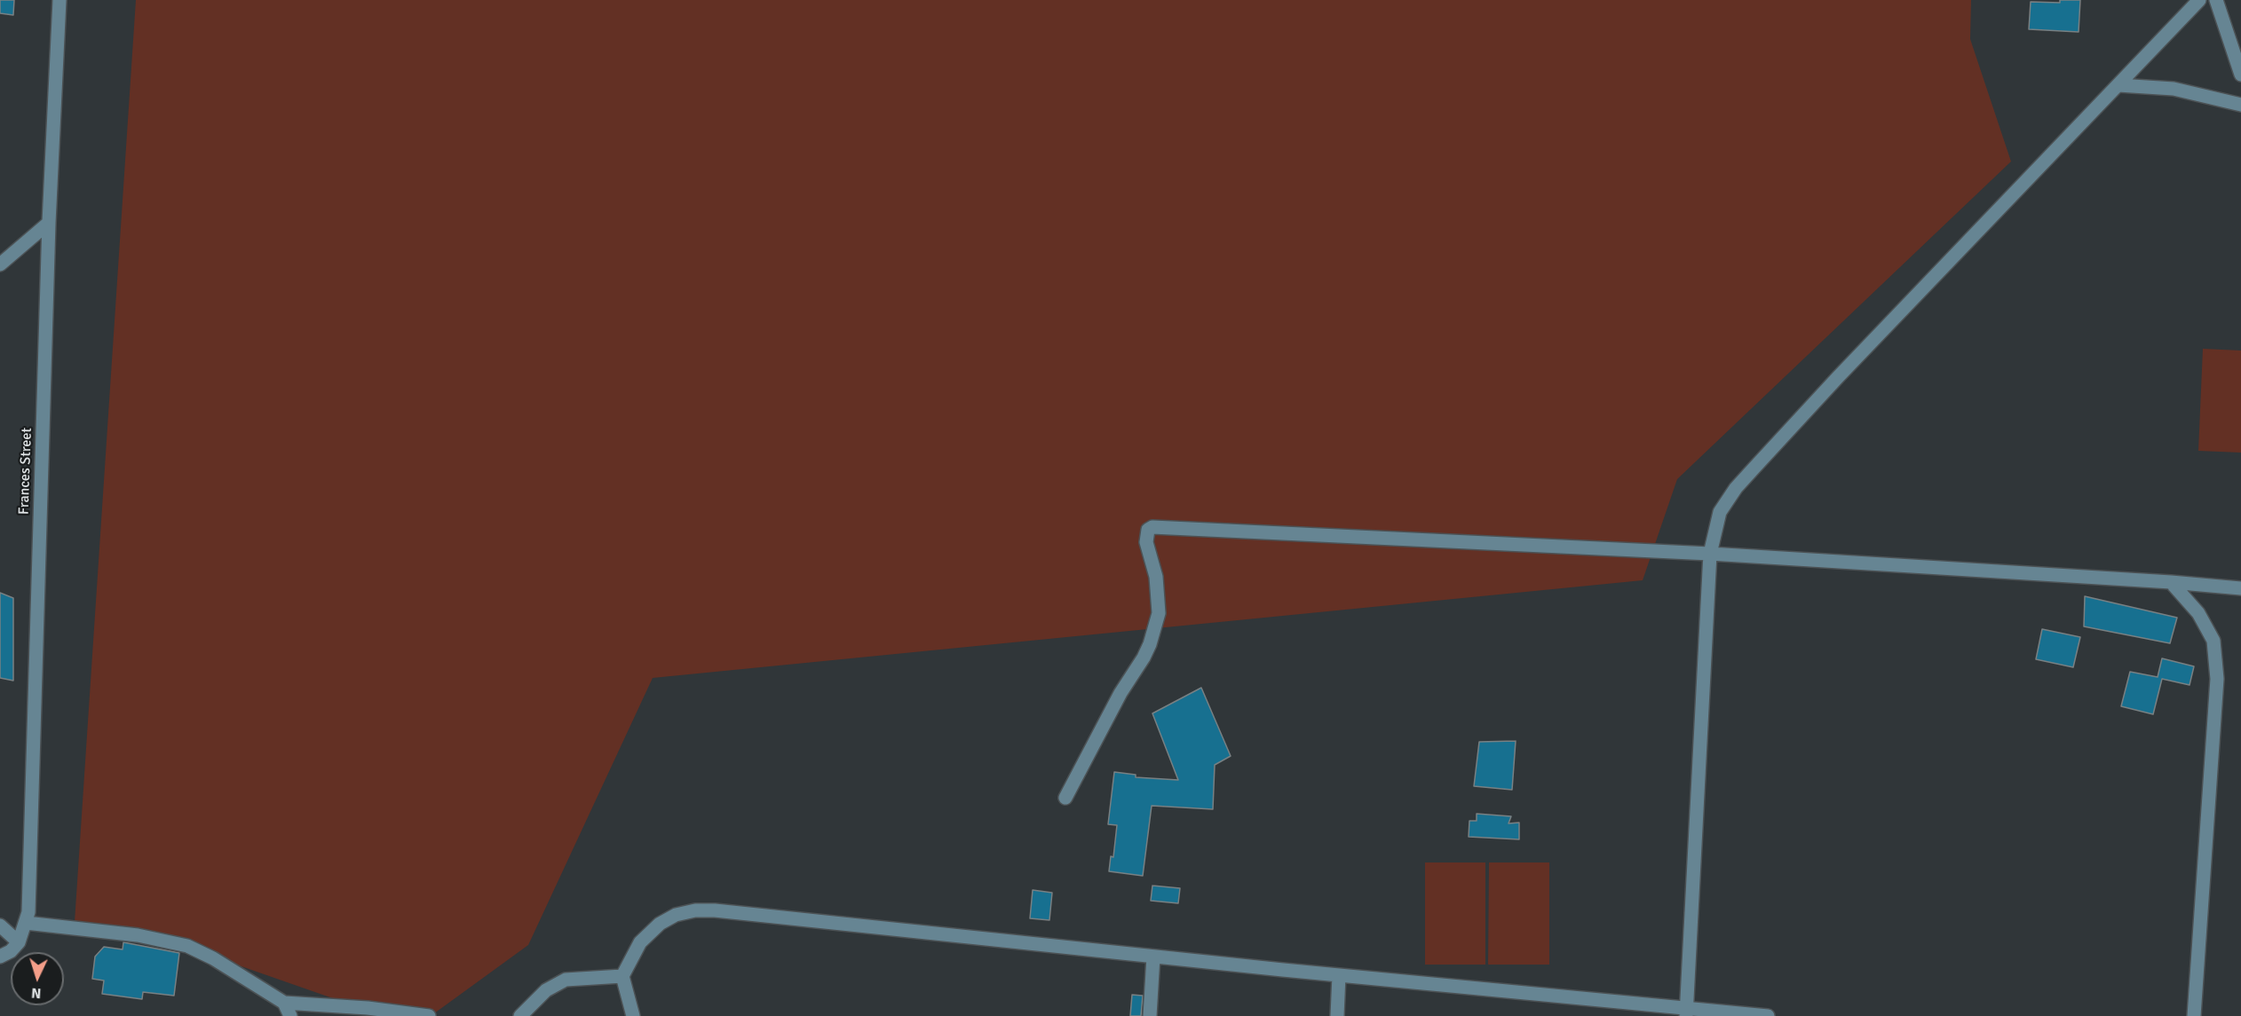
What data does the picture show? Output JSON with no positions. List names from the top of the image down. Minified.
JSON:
{"streets":{"street":["Frances Street"]},"north":"bottom"}
